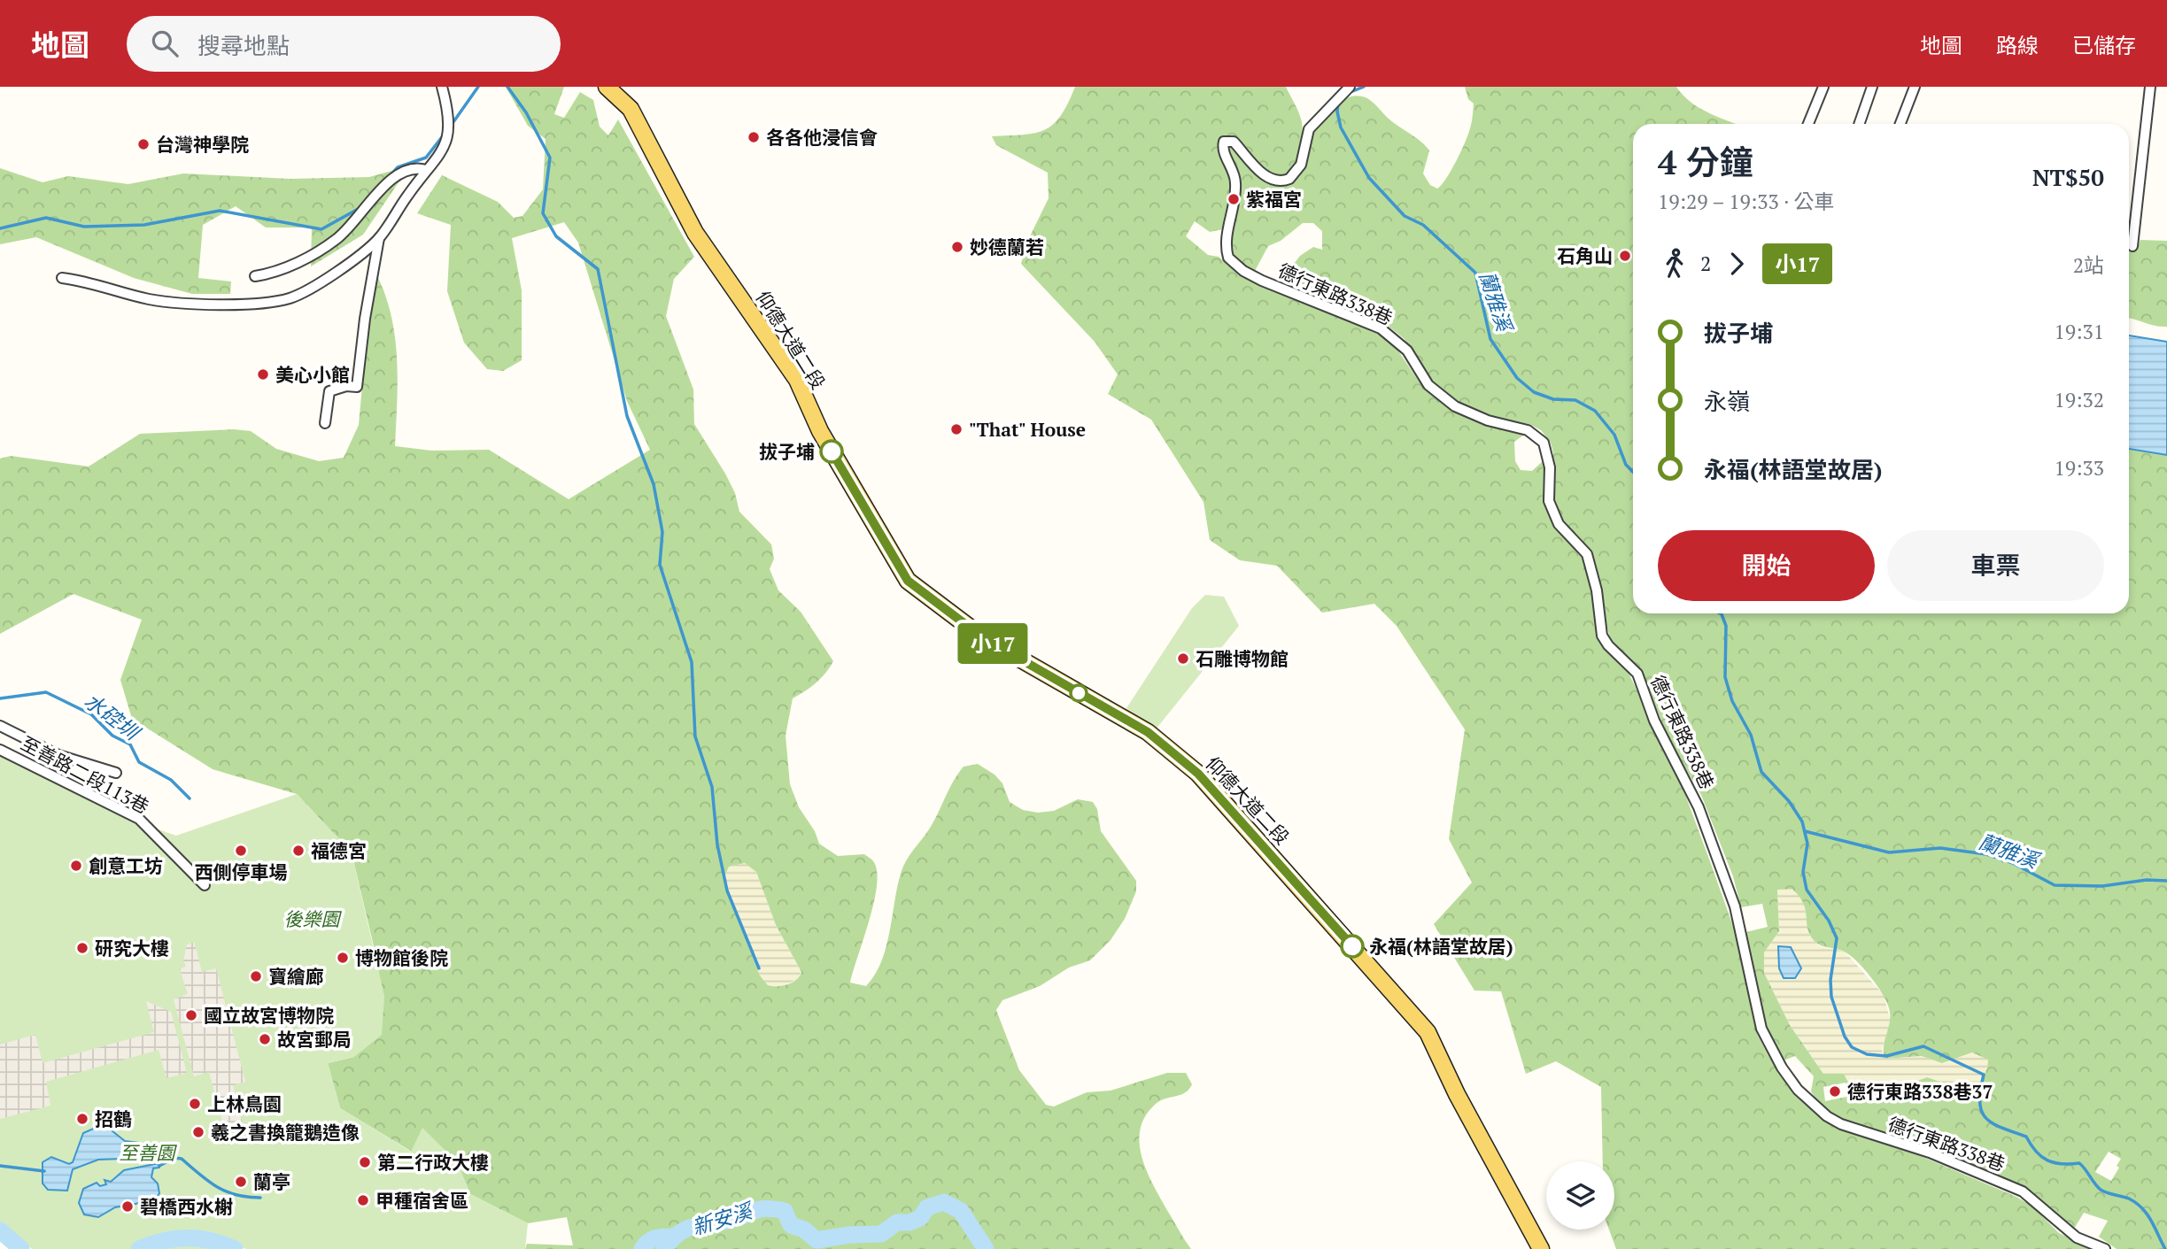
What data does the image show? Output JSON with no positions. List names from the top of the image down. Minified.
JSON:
{"streets":{"main road":["仰德大道二段"],"street":["德行東路338巷","至善路二段113巷"]},"water":["蘭雅溪","水硿圳","新安溪"],"parks":["後樂園","至善園"],"places":["各各他浸信會","台灣神學院","紫福宮","妙德蘭若","石角山","美心小館","\"That\" House","拔子埔","石雕博物館","西側停車場","福德宮","創意工坊","永福(林語堂故居)","研究大樓","博物館後院","寶繪廊","國立故宮博物院","故宮郵局","德行東路338巷37","上林鳥園","招鶴","羲之書換籠鵝造像","第二行政大樓","蘭亭","甲種宿舍區","碧橋西水榭"],"lines":["bus line 小17"],"page":{"header":"地圖","search":"搜尋地點","nav":["地圖","路線","已儲存"],"on_map":"小17","heading":["4 分鐘","19:29 – 19:33 · 公車","NT$50"],"legs":["2","小17","2站"],"list":[{"name":"拔子埔","value":"19:31"},{"name":"永嶺","value":"19:32"},{"name":"永福(林語堂故居)","value":"19:33"}],"buttons":["開始","車票"]}}
